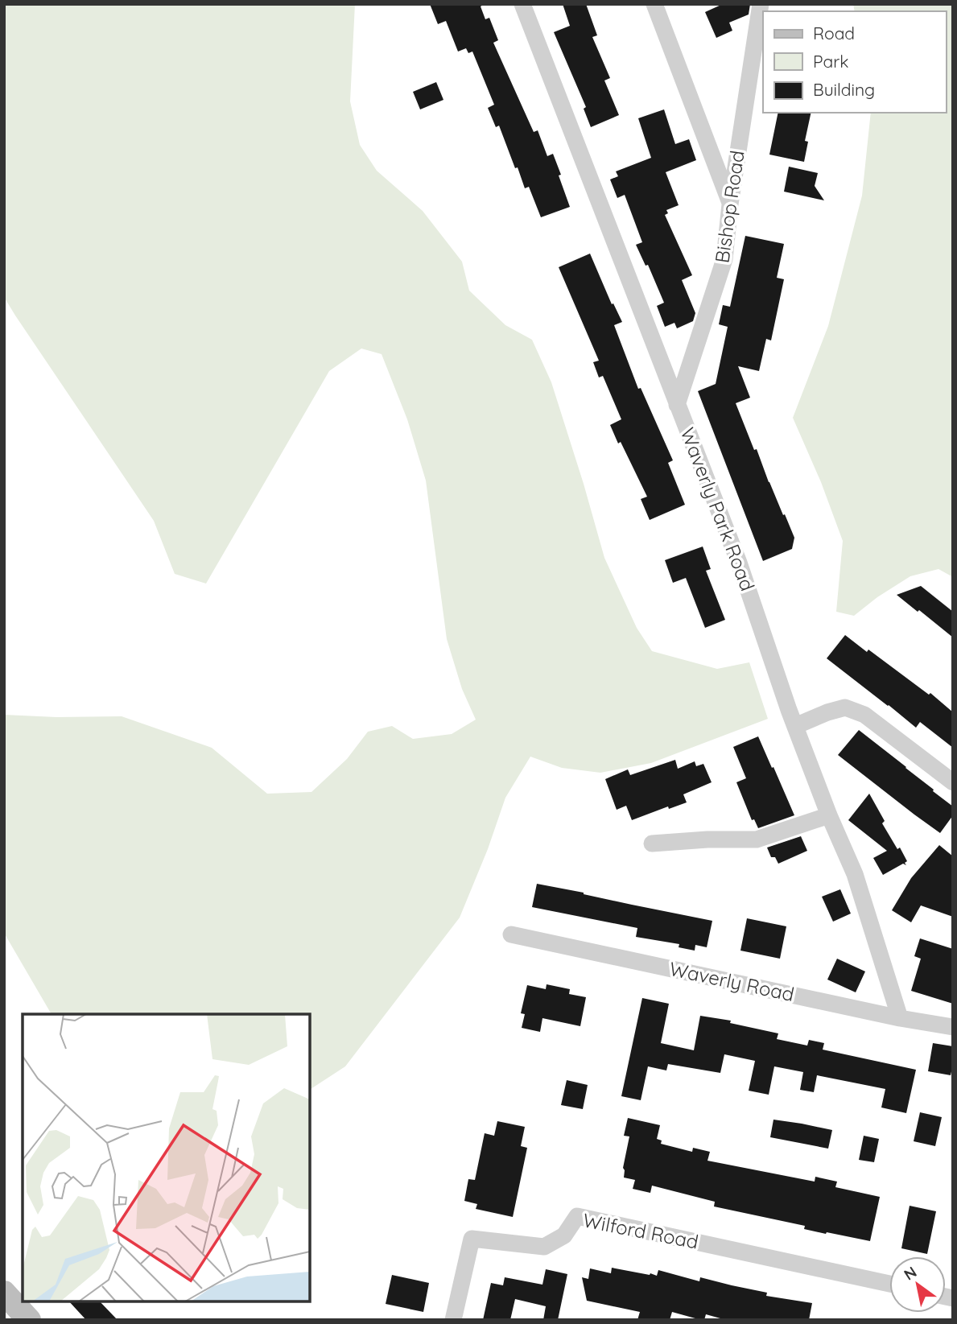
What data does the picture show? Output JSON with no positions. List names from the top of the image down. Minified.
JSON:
{"streets":{"street":["Bishop Road","Waverly Park Road","Waverly Road","Wilford Road"]},"crossings":[["Bishop Road","Waverly Park Road"],["Waverly Park Road","Waverly Road"]],"legend":["Road","Park","Building"],"north":"top left"}
